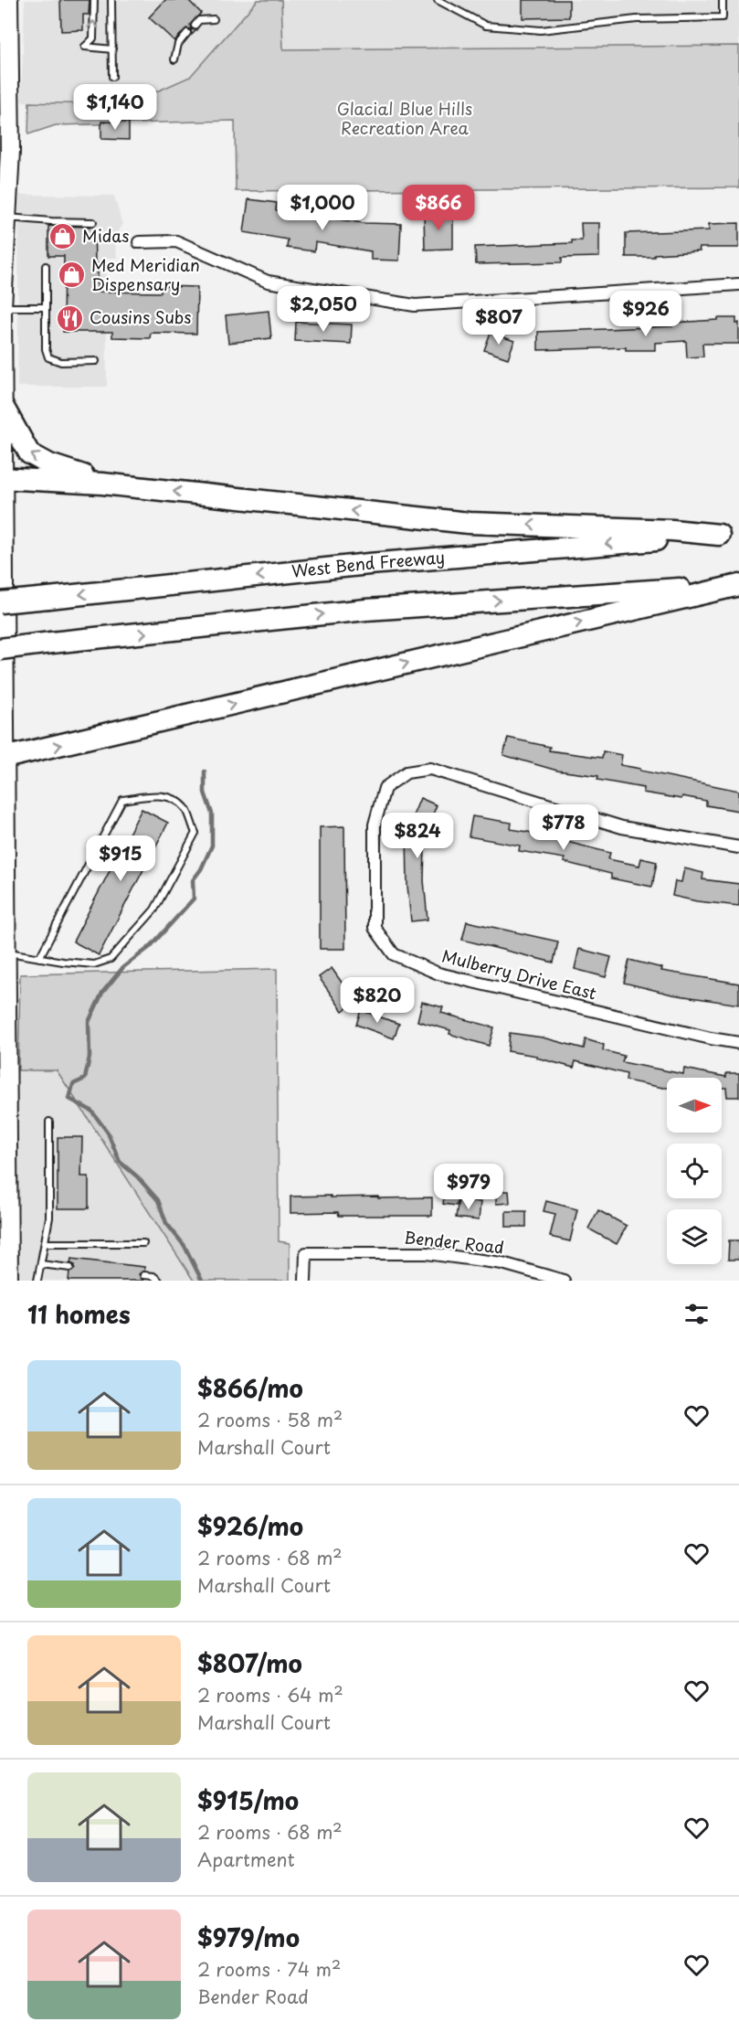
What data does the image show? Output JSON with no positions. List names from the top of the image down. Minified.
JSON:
{"streets":{"highway":["West Bend Freeway"],"street":["Mulberry Drive East","Bender Road"]},"parks":["Glacial Blue Hills Recreation Area"],"places":{"shop":["Midas","Med Meridian Dispensary"],"restaurant":["Cousins Subs"]},"north":"right","page":{"price":["$1,140","$1,000","$866","$2,050","$926","$807","$778","$824","$915","$820","$979"],"heading":"11 homes","list":[{"name":"$866/mo","note":"2 rooms · 58 m² · Marshall Court"},{"name":"$926/mo","note":"2 rooms · 68 m² · Marshall Court"},{"name":"$807/mo","note":"2 rooms · 64 m² · Marshall Court"},{"name":"$915/mo","note":"2 rooms · 68 m² · Apartment"},{"name":"$979/mo","note":"2 rooms · 74 m² · Bender Road"}]}}
